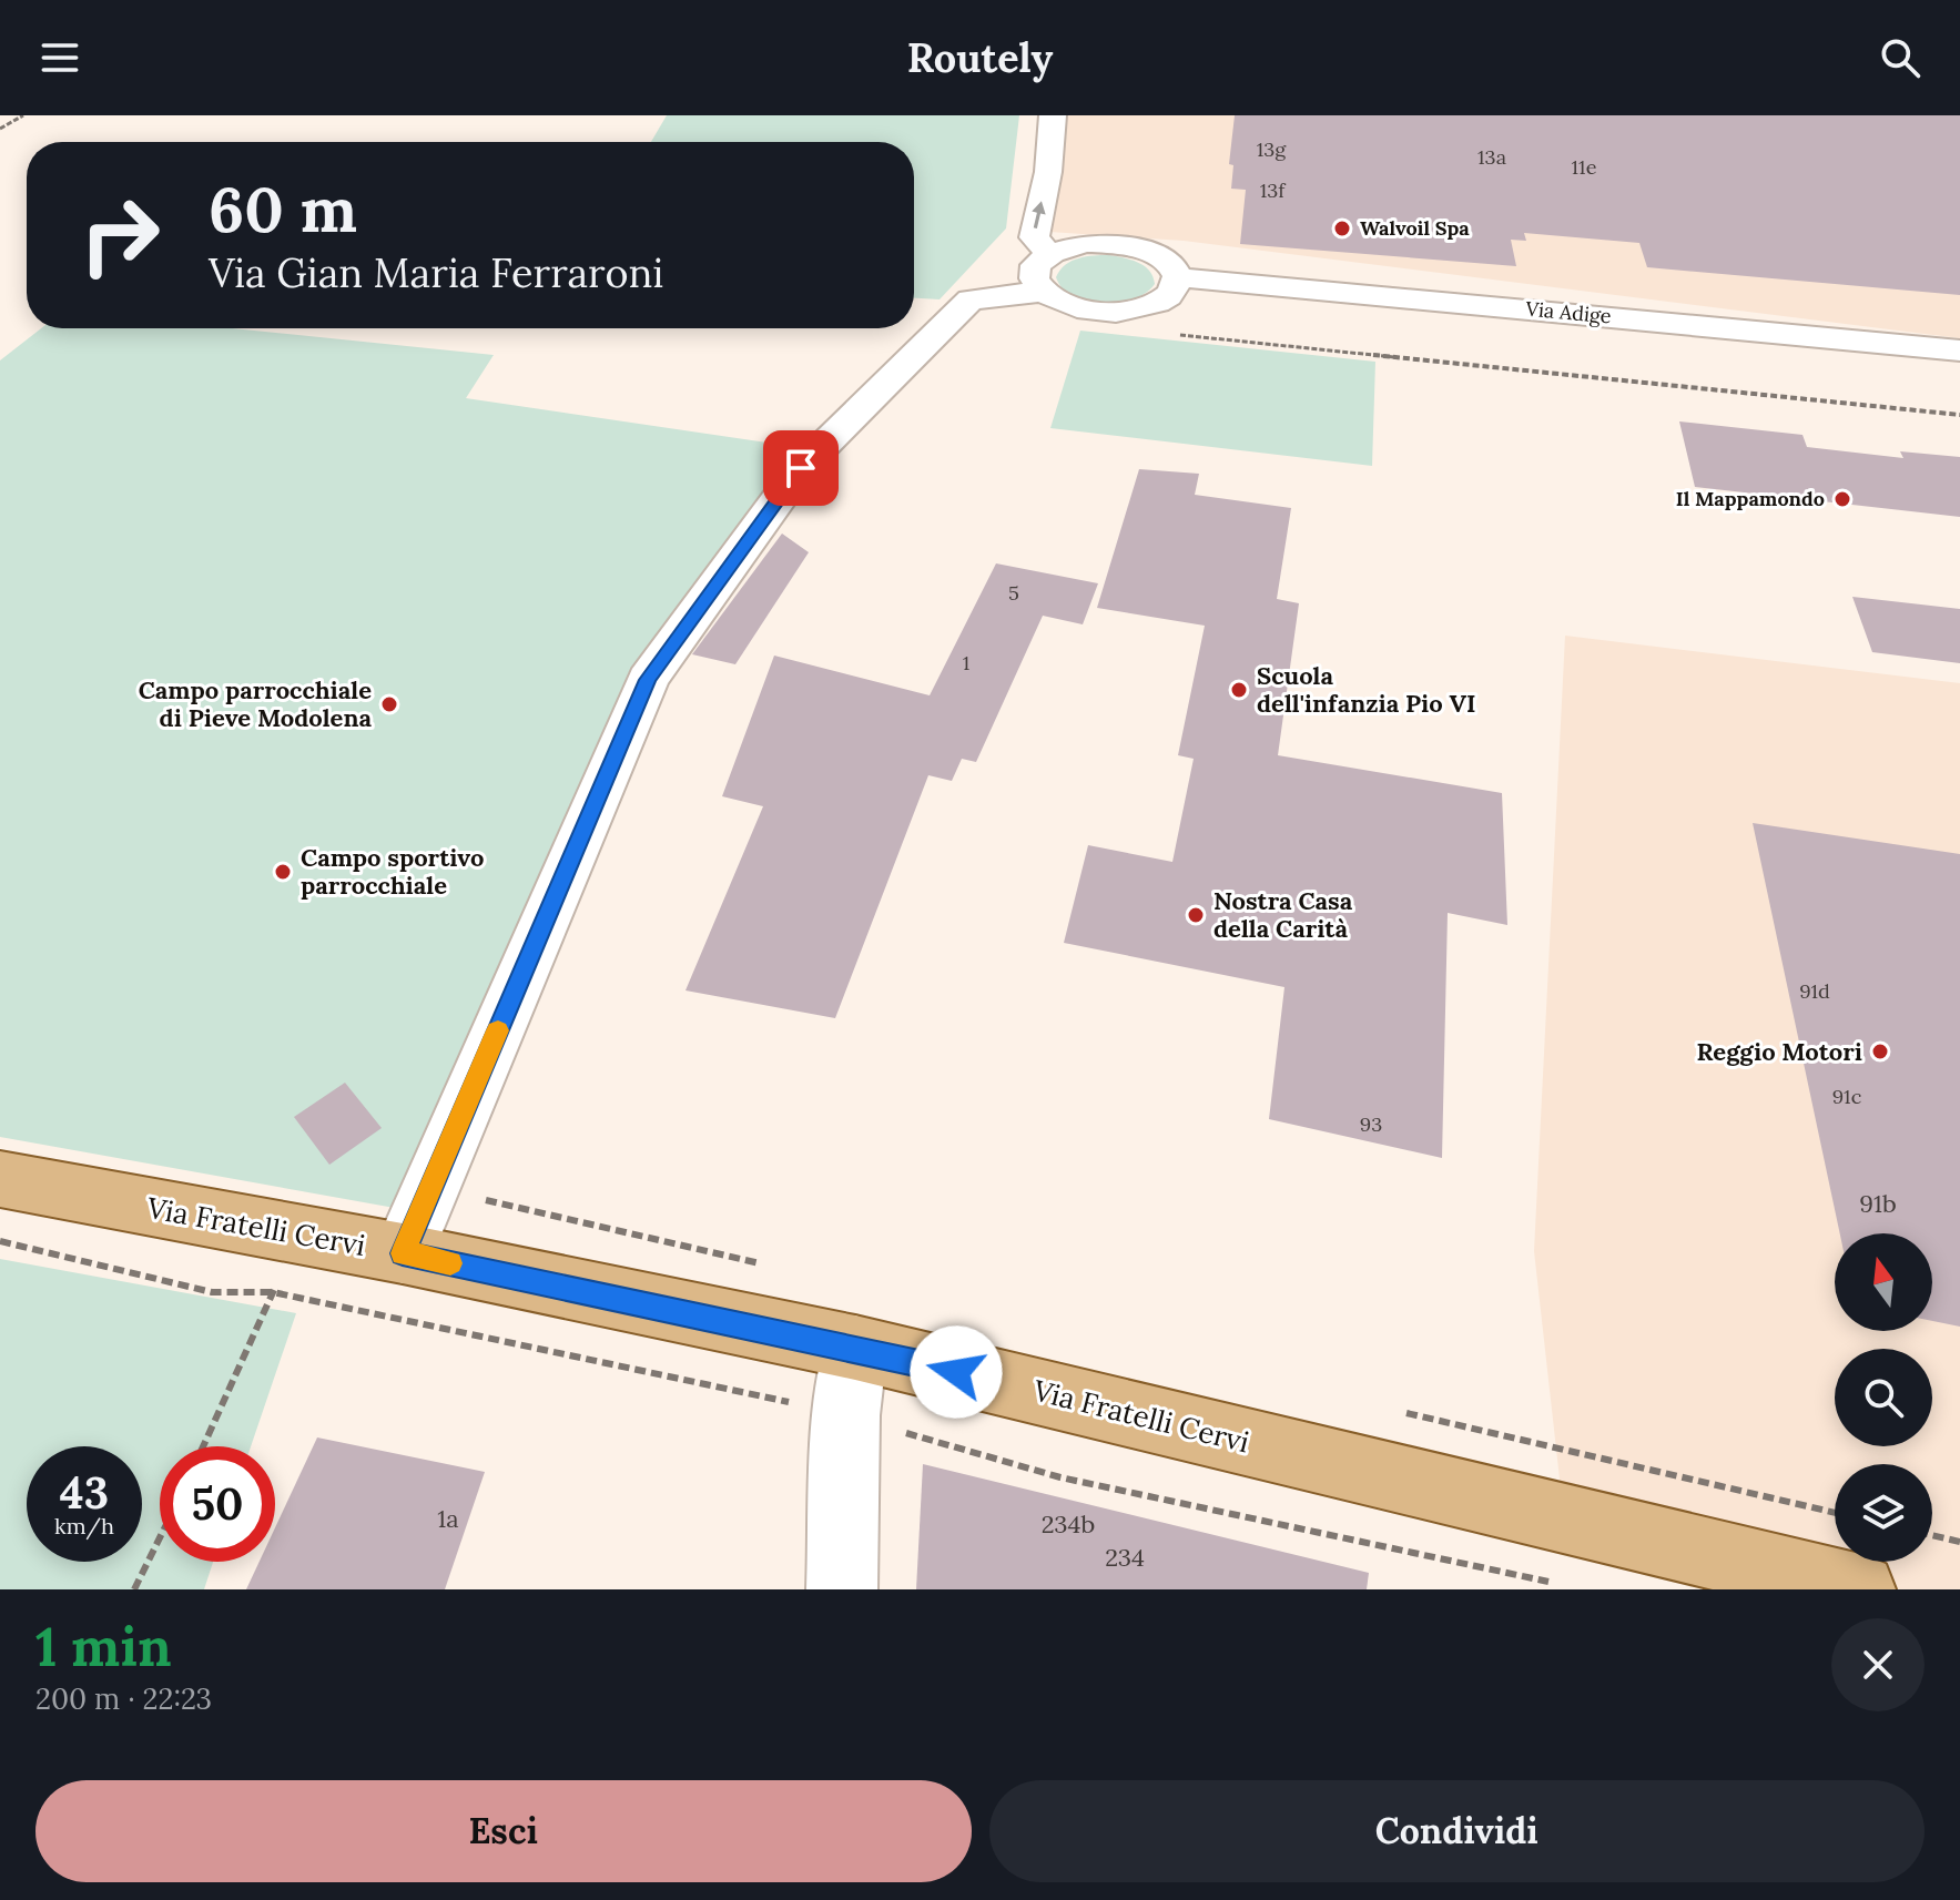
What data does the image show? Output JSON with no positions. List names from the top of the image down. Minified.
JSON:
{"streets":{"main road":["Via Fratelli Cervi"],"street":["Via Adige"]},"places":["Walvoil Spa","Il Mappamondo","Scuola dell'infanzia Pio VI","Campo parrocchiale di Pieve Modolena","Campo sportivo parrocchiale","Nostra Casa della Carità","Reggio Motori"],"house_numbers":["13g","13a","11e","13f","5","1","91d","91c","93","91b","1a","234b","234"],"north":"top","page":{"header":"Routely","turn":["60 m","Via Gian Maria Ferraroni"],"speed":"43 km/h","limit":"50","heading":["1 min","200 m · 22:23"],"buttons":["Esci","Condividi"]}}
